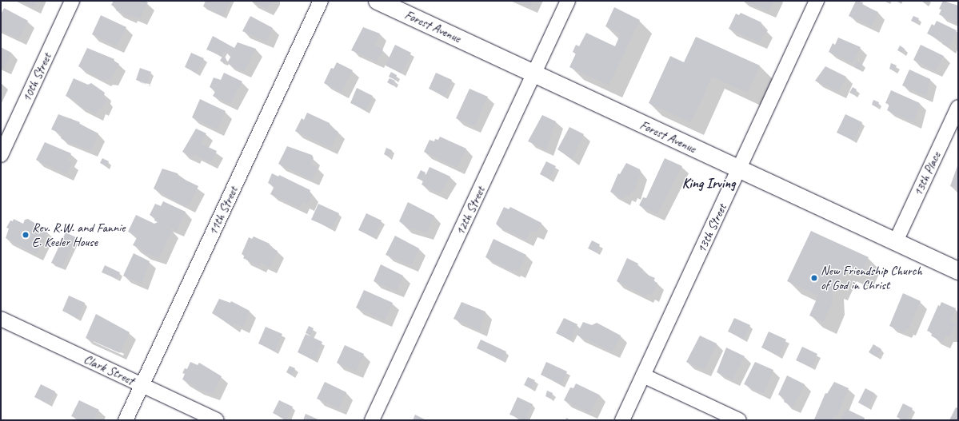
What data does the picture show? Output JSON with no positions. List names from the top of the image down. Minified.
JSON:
{"streets":{"street":["Forest Avenue","10th Street","13th Place","11th Street","12th Street","13th Street","Clark Street"]},"crossings":[["Forest Avenue","13th Place"],["Forest Avenue","12th Street"],["Forest Avenue","13th Street"],["11th Street","Clark Street"]],"districts":["King Irving"],"places":["Rev. R.W. and Fannie E. Keeler House","New Friendship Church of God in Christ"]}
